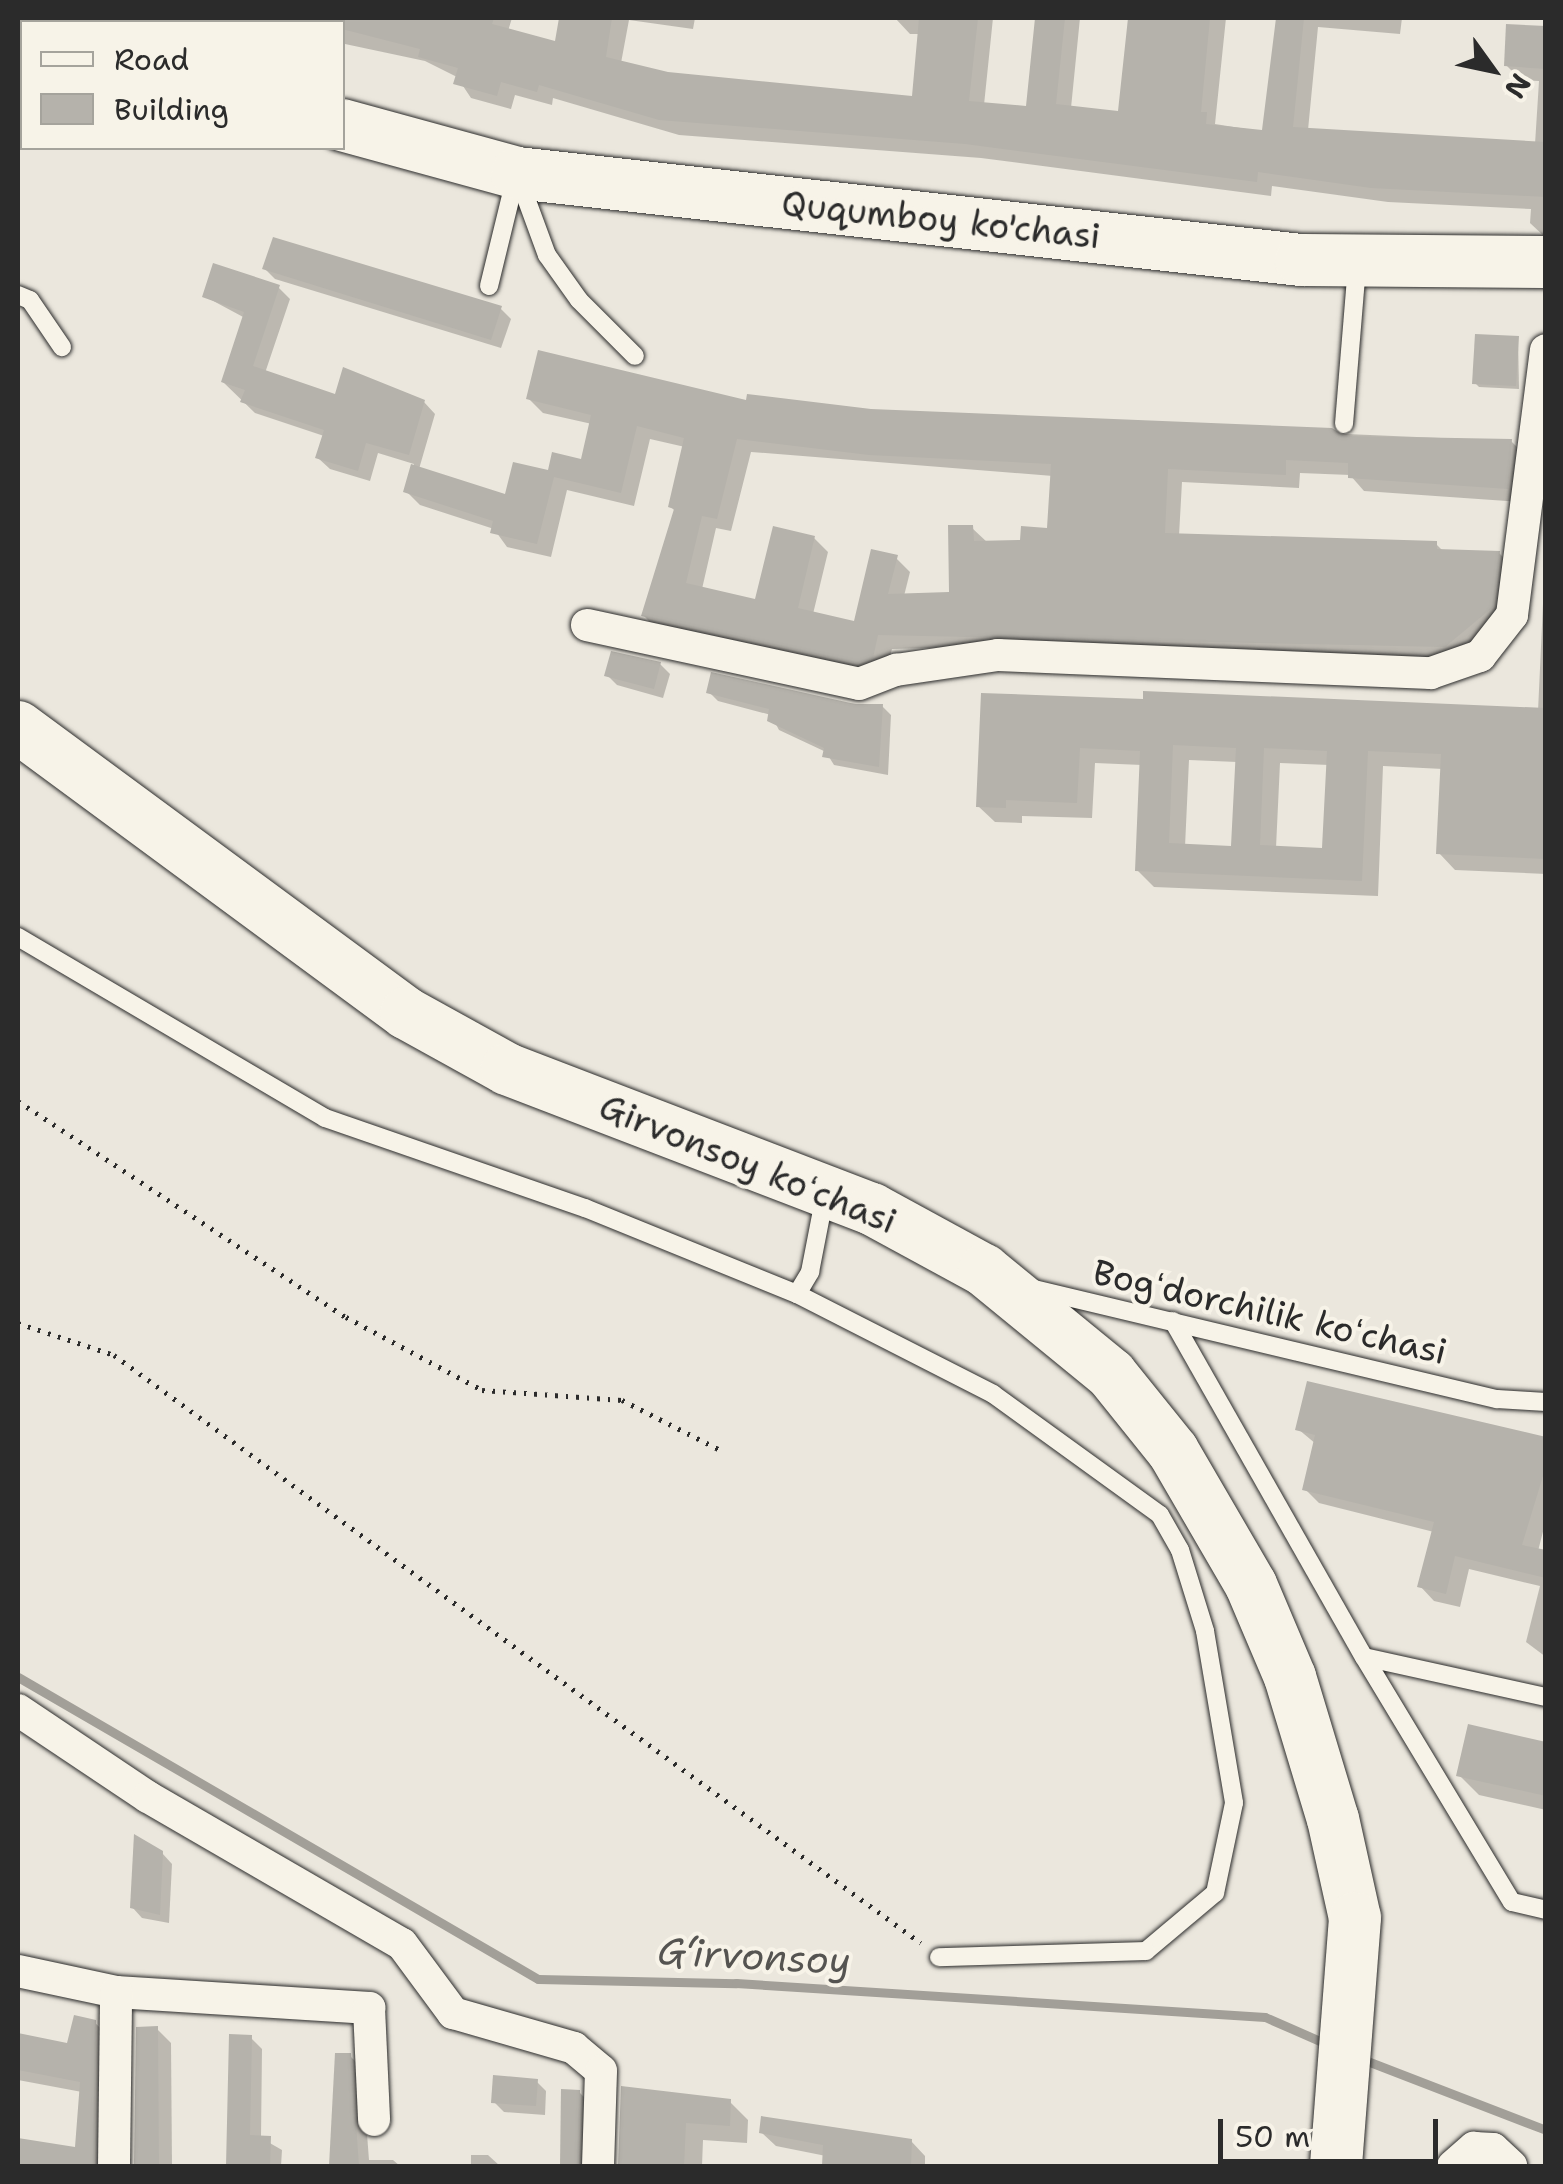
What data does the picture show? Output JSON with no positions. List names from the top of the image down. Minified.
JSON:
{"streets":{"main road":["Ququmboy ko'chasi","Girvonsoy koʻchasi"],"lane":["Bogʻdorchilik koʻchasi"]},"crossings":[["Girvonsoy koʻchasi","Bogʻdorchilik koʻchasi"]],"water":["G‘irvonsoy"],"legend":["Road","Building"],"scale_bar":"50 m","north":"bottom right"}
